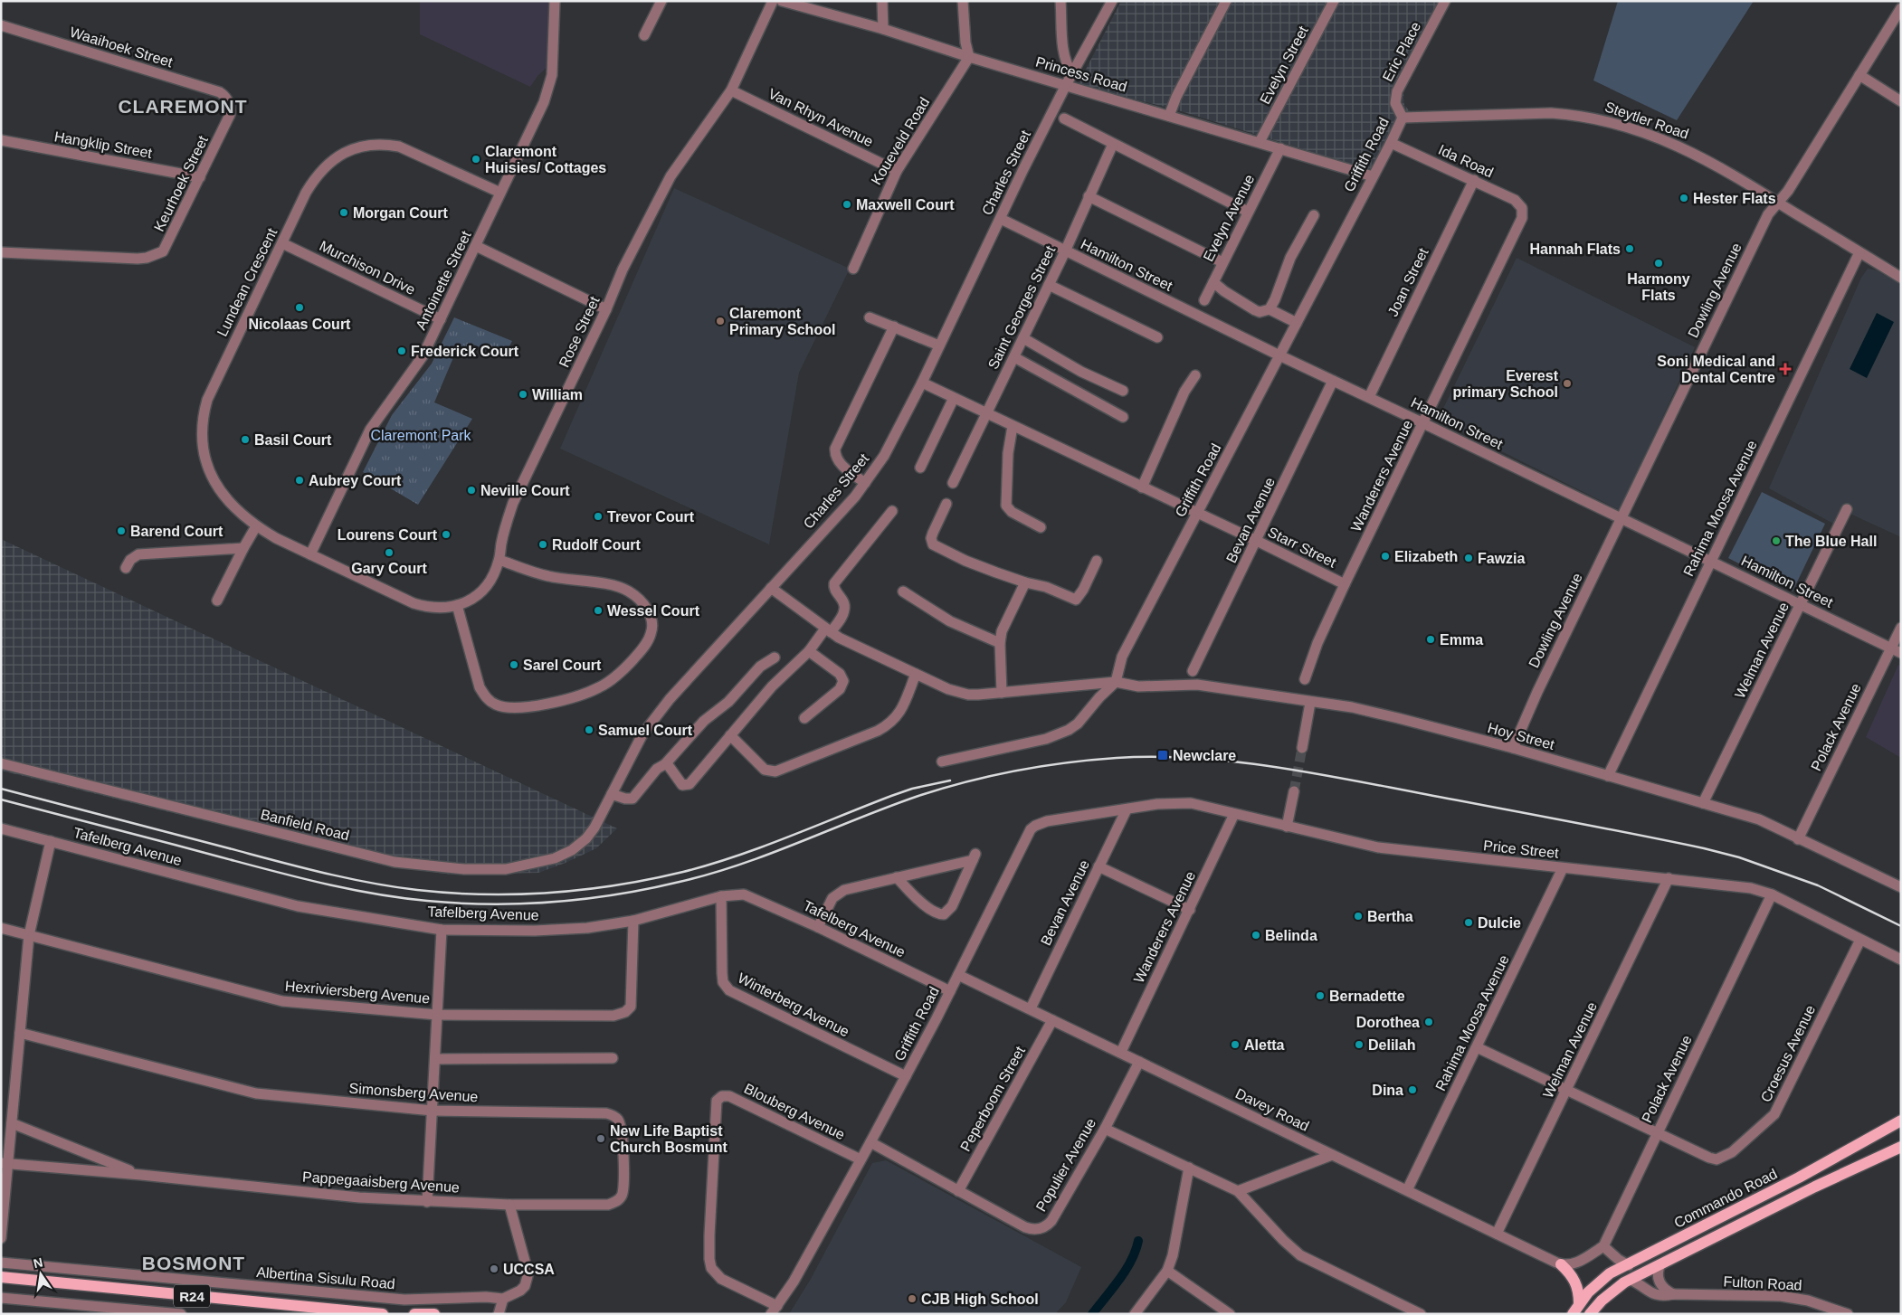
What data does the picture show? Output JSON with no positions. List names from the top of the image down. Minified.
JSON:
{"streets":{"main road":["Commando Road","Albertina Sisulu Road","R24"],"street":["Waaihoek Street","Eric Place","Evelyn Street","Princess Road","Van Rhyn Avenue","Steytler Road","Koueveld Road","Hangklip Street","Griffith Road","Ida Road","Charles Street","Keurhoek Street","Evelyn Avenue","Hamilton Street","Murchison Drive","Antoinette Street","Lundean Crescent","Joan Street","Dowling Avenue","Saint Georges Street","Rose Street","Wanderers Avenue","Rahima Moosa Avenue","Bevan Avenue","Starr Street","Welman Avenue","Polack Avenue","Hoy Street","Banfield Road","Tafelberg Avenue","Price Street","Hexriviersberg Avenue","Winterberg Avenue","Croesus Avenue","Simonsberg Avenue","Peperboom Street","Davey Road","Blouberg Avenue","Populier Avenue","Pappegaaisberg Avenue","Fulton Road"]},"crossings":[["Waaihoek Street","Keurhoek Street"],["Eric Place","Steytler Road"],["Eric Place","Griffith Road"],["Evelyn Street","Princess Road"],["Princess Road","Koueveld Road"],["Princess Road","Griffith Road"],["Princess Road","Charles Street"],["Princess Road","Evelyn Avenue"],["Van Rhyn Avenue","Koueveld Road"],["Van Rhyn Avenue","Rose Street"],["Steytler Road","Griffith Road"],["Steytler Road","Dowling Avenue"],["Steytler Road","Rahima Moosa Avenue"],["Hangklip Street","Keurhoek Street"],["Griffith Road","Ida Road"],["Griffith Road","Hamilton Street"],["Griffith Road","Bevan Avenue"],["Griffith Road","Starr Street"],["Griffith Road","Hoy Street"],["Griffith Road","Tafelberg Avenue"],["Griffith Road","Price Street"],["Griffith Road","Winterberg Avenue"],["Griffith Road","Davey Road"],["Griffith Road","Blouberg Avenue"],["Griffith Road","Populier Avenue"],["Ida Road","Joan Street"],["Ida Road","Wanderers Avenue"],["Charles Street","Hamilton Street"],["Charles Street","Starr Street"],["Charles Street","Hoy Street"],["Charles Street","Banfield Road"],["Hamilton Street","Joan Street"],["Hamilton Street","Dowling Avenue"],["Hamilton Street","Saint Georges Street"],["Hamilton Street","Wanderers Avenue"],["Hamilton Street","Rahima Moosa Avenue"],["Hamilton Street","Bevan Avenue"],["Hamilton Street","Welman Avenue"],["Hamilton Street","Polack Avenue"],["Murchison Drive","Antoinette Street"],["Murchison Drive","Lundean Crescent"],["Antoinette Street","Lundean Crescent"],["Antoinette Street","Rose Street"],["Lundean Crescent","Rose Street"],["Dowling Avenue","Hoy Street"],["Saint Georges Street","Starr Street"],["Wanderers Avenue","Starr Street"],["Wanderers Avenue","Price Street"],["Wanderers Avenue","Davey Road"],["Rahima Moosa Avenue","Hoy Street"],["Rahima Moosa Avenue","Price Street"],["Rahima Moosa Avenue","Davey Road"],["Bevan Avenue","Starr Street"],["Bevan Avenue","Price Street"],["Bevan Avenue","Davey Road"],["Welman Avenue","Hoy Street"],["Welman Avenue","Price Street"],["Welman Avenue","Davey Road"],["Polack Avenue","Hoy Street"],["Polack Avenue","Price Street"],["Polack Avenue","Croesus Avenue"],["Polack Avenue","Davey Road"],["Tafelberg Avenue","Hexriviersberg Avenue"],["Tafelberg Avenue","Winterberg Avenue"],["Price Street","Croesus Avenue"],["Simonsberg Avenue","Pappegaaisberg Avenue"],["Peperboom Street","Davey Road"],["Peperboom Street","Populier Avenue"],["Davey Road","Populier Avenue"],["Commando Road","Fulton Road"]],"districts":["CLAREMONT","BOSMONT"],"parks":["Claremont Park"],"places":{"other":["Claremont Huisies/ Cottages","Hester Flats","Maxwell Court","Morgan Court","Hannah Flats","Harmony Flats","Nicolaas Court","Claremont Primary School","Frederick Court","Everest primary School","William","Basil Court","Aubrey Court","Neville Court","Trevor Court","Barend Court","Lourens Court","The Blue Hall","Rudolf Court","Gary Court","Elizabeth","Fawzia","Wessel Court","Emma","Sarel Court","Samuel Court","Bertha","Dulcie","Belinda","Bernadette","Dorothea","Aletta","Delilah","Dina","New Life Baptist Church Bosmunt","UCCSA","CJB High School"],"health":["Soni Medical and Dental Centre"],"transit":["Newclare"]},"north":"top"}
